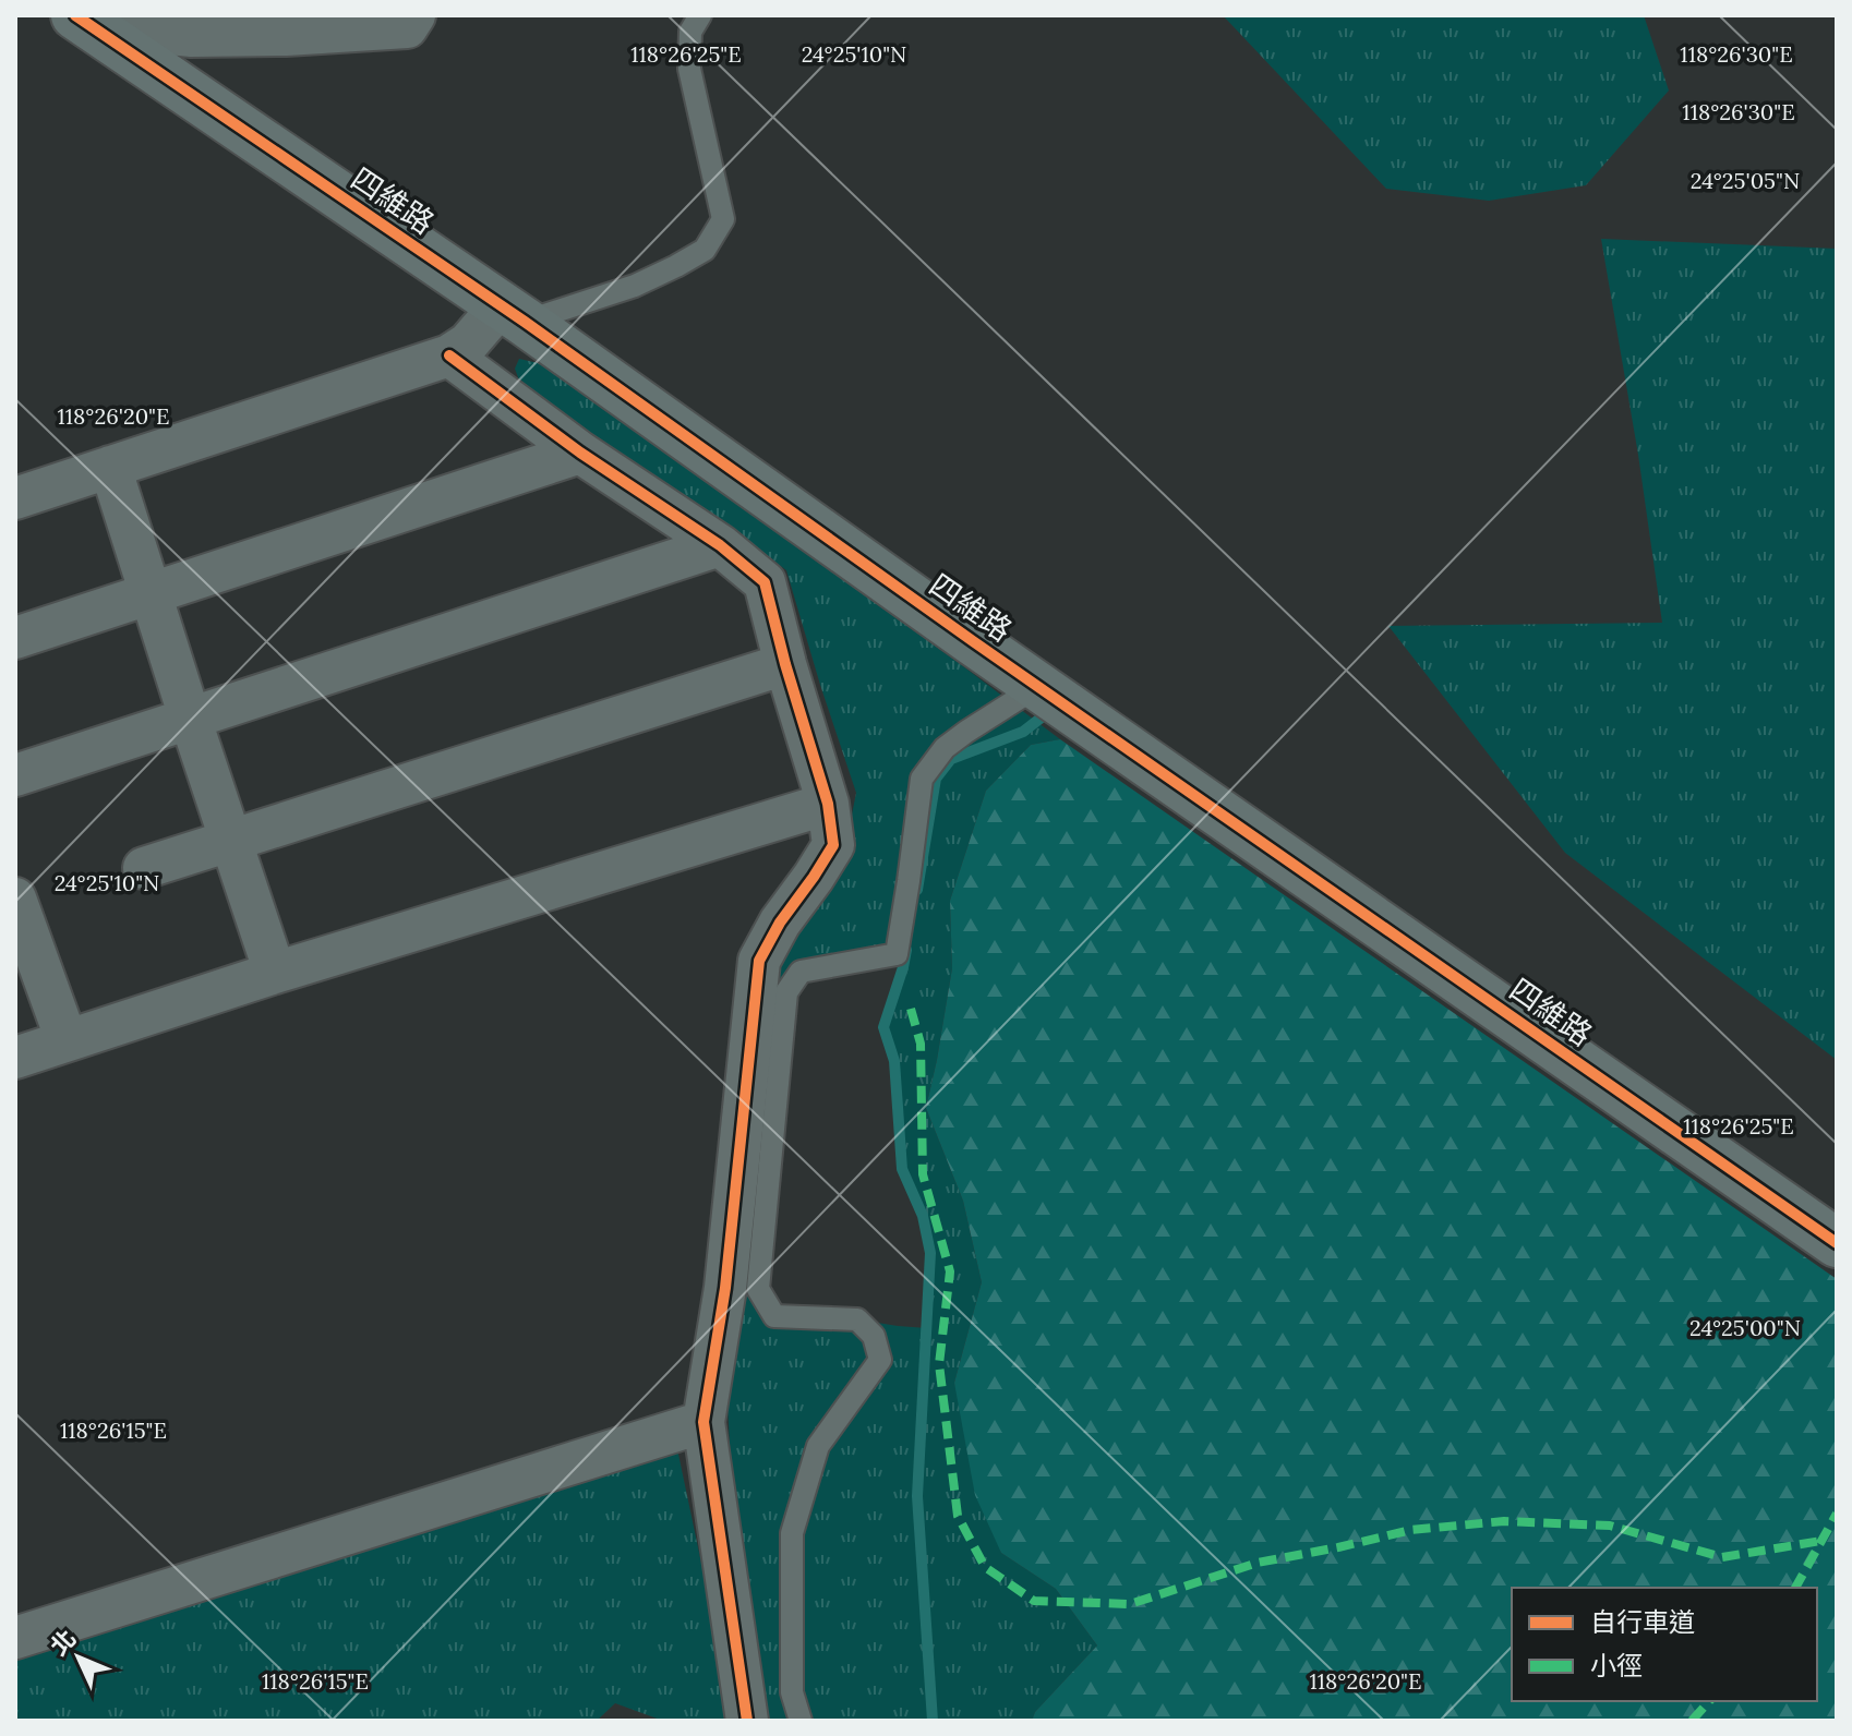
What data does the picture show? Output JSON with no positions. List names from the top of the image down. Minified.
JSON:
{"streets":{"street":["四維路"]},"legend":["自行車道","小徑"],"north":"top left","coordinates":["118°26'25\"E","118°26'30\"E","24°25'10\"N","24°25'05\"N","118°26'20\"E","24°25'00\"N","118°26'15\"E"]}
